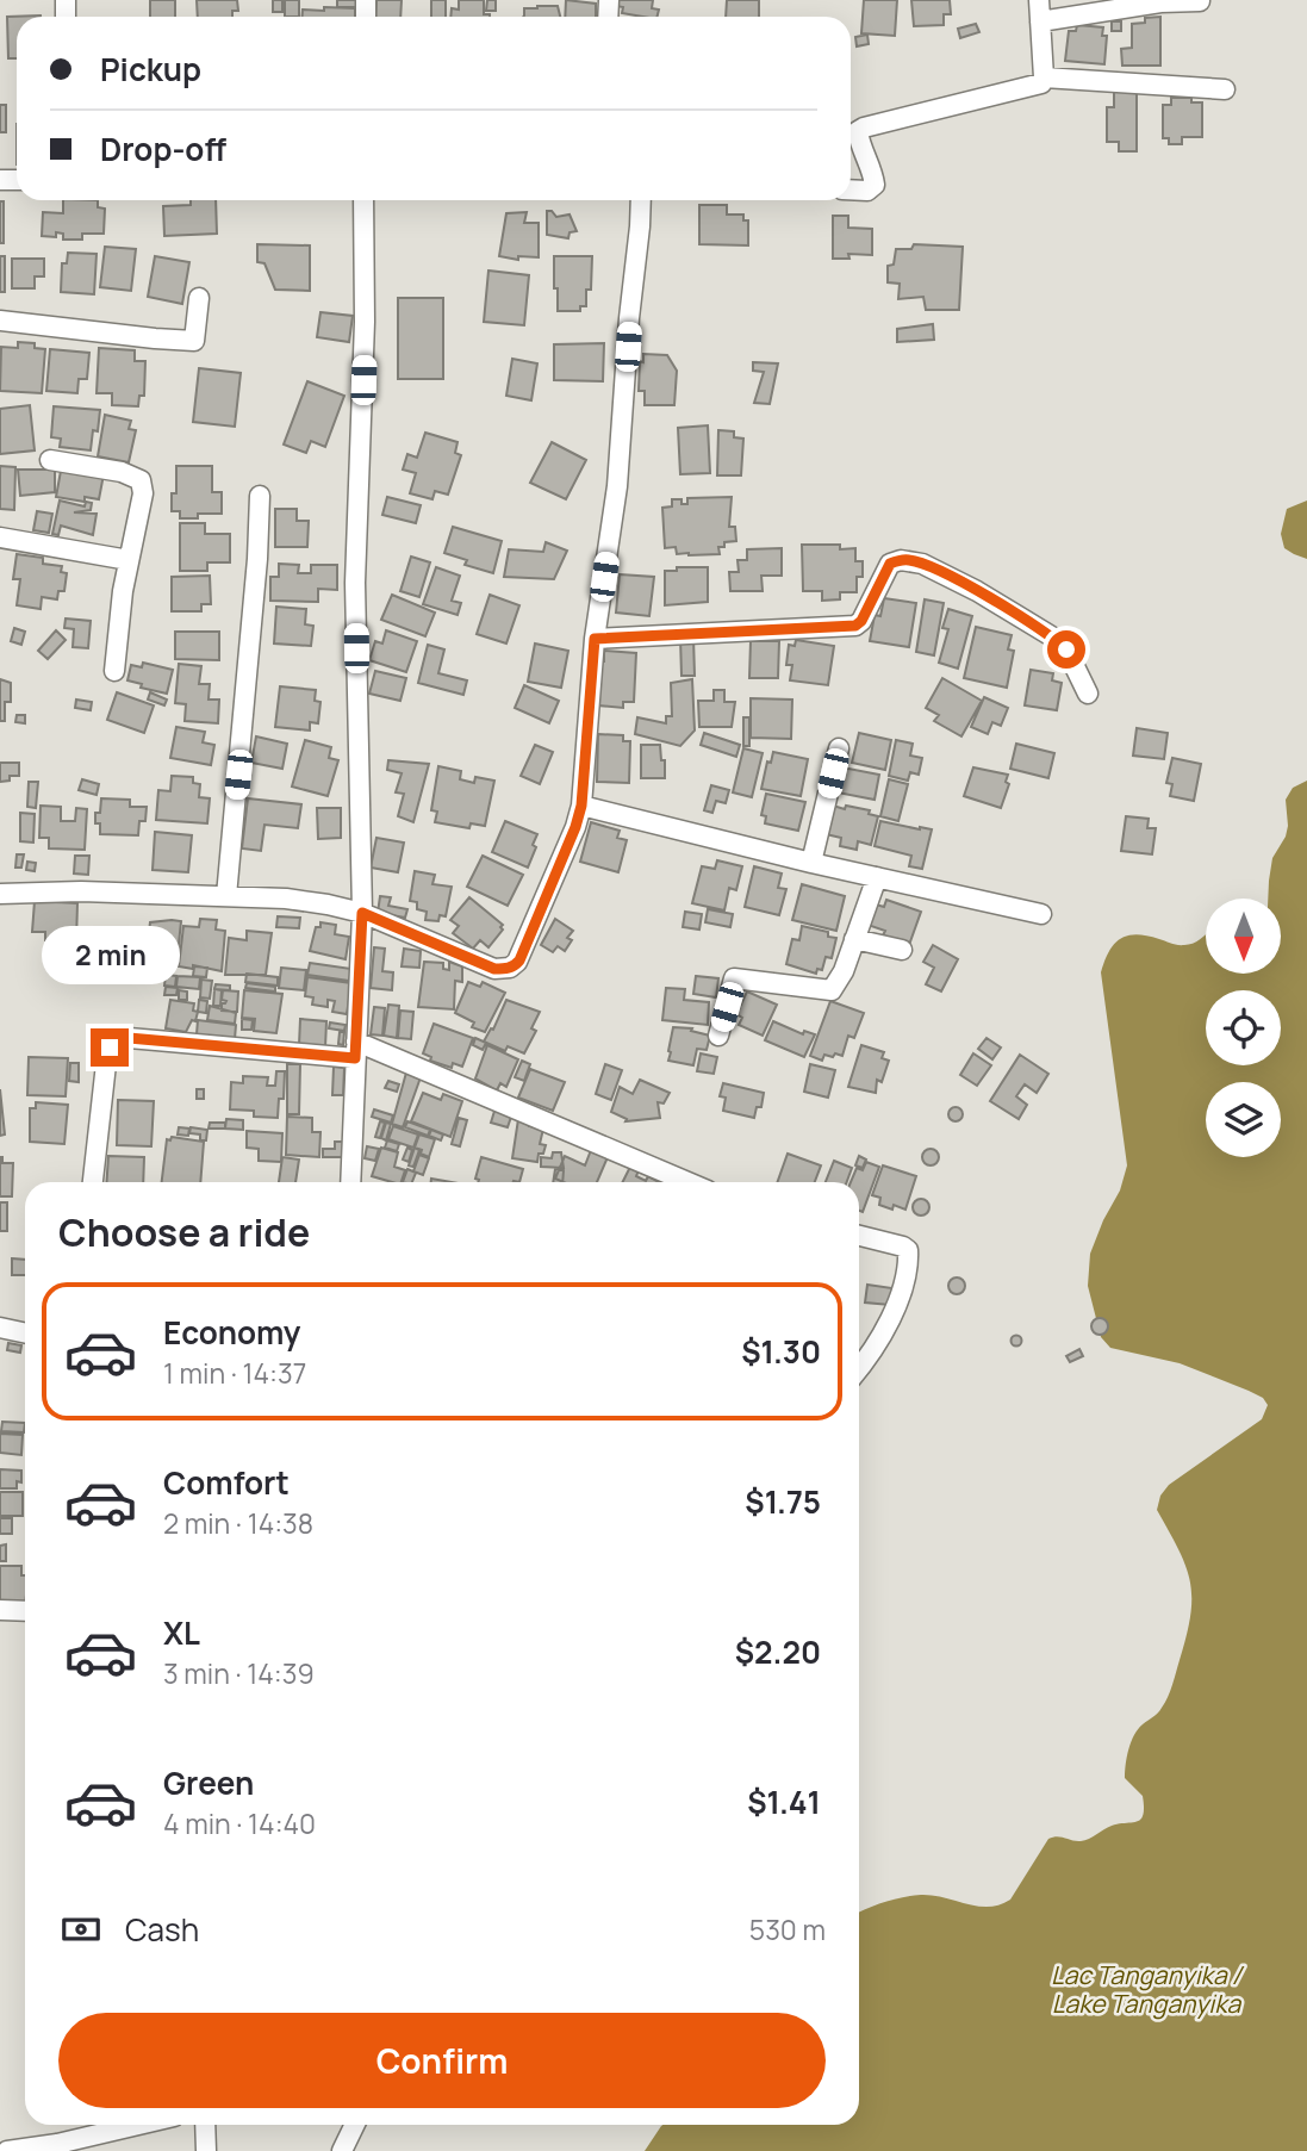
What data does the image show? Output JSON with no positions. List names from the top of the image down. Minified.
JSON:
{"water":["Lac Tanganyika / Lake Tanganyika"],"north":"bottom","page":{"banner":["Pickup","Drop-off"],"bubble":"2 min","heading":"Choose a ride","list":[{"name":"Economy","note":"1 min · 14:37","value":"$1.30"},{"name":"Comfort","note":"2 min · 14:38","value":"$1.75"},{"name":"XL","note":"3 min · 14:39","value":"$2.20"},{"name":"Green","note":"4 min · 14:40","value":"$1.41"}],"pay":["Cash","530 m"],"buttons":"Confirm"}}
